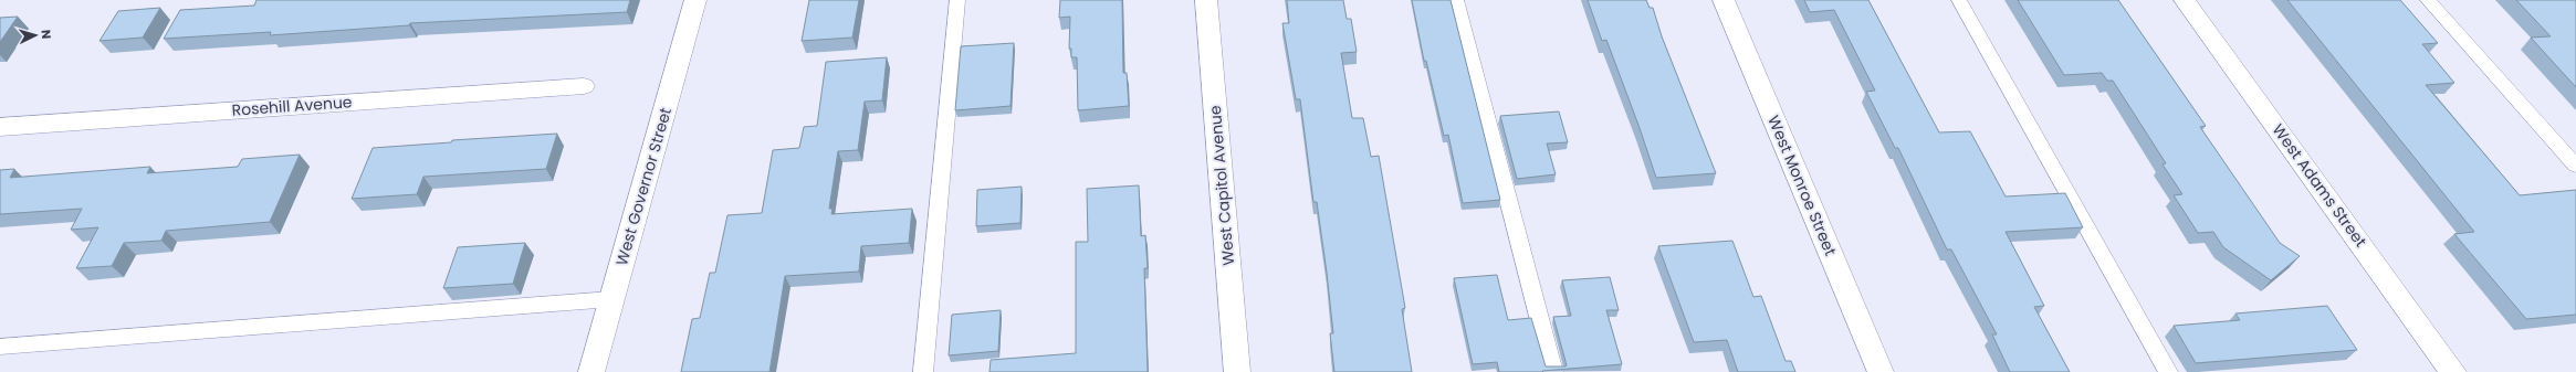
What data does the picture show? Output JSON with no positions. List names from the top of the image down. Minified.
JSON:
{"streets":{"street":["Rosehill Avenue","West Capitol Avenue","West Monroe Street","West Adams Street","West Governor Street"]},"north":"right"}
